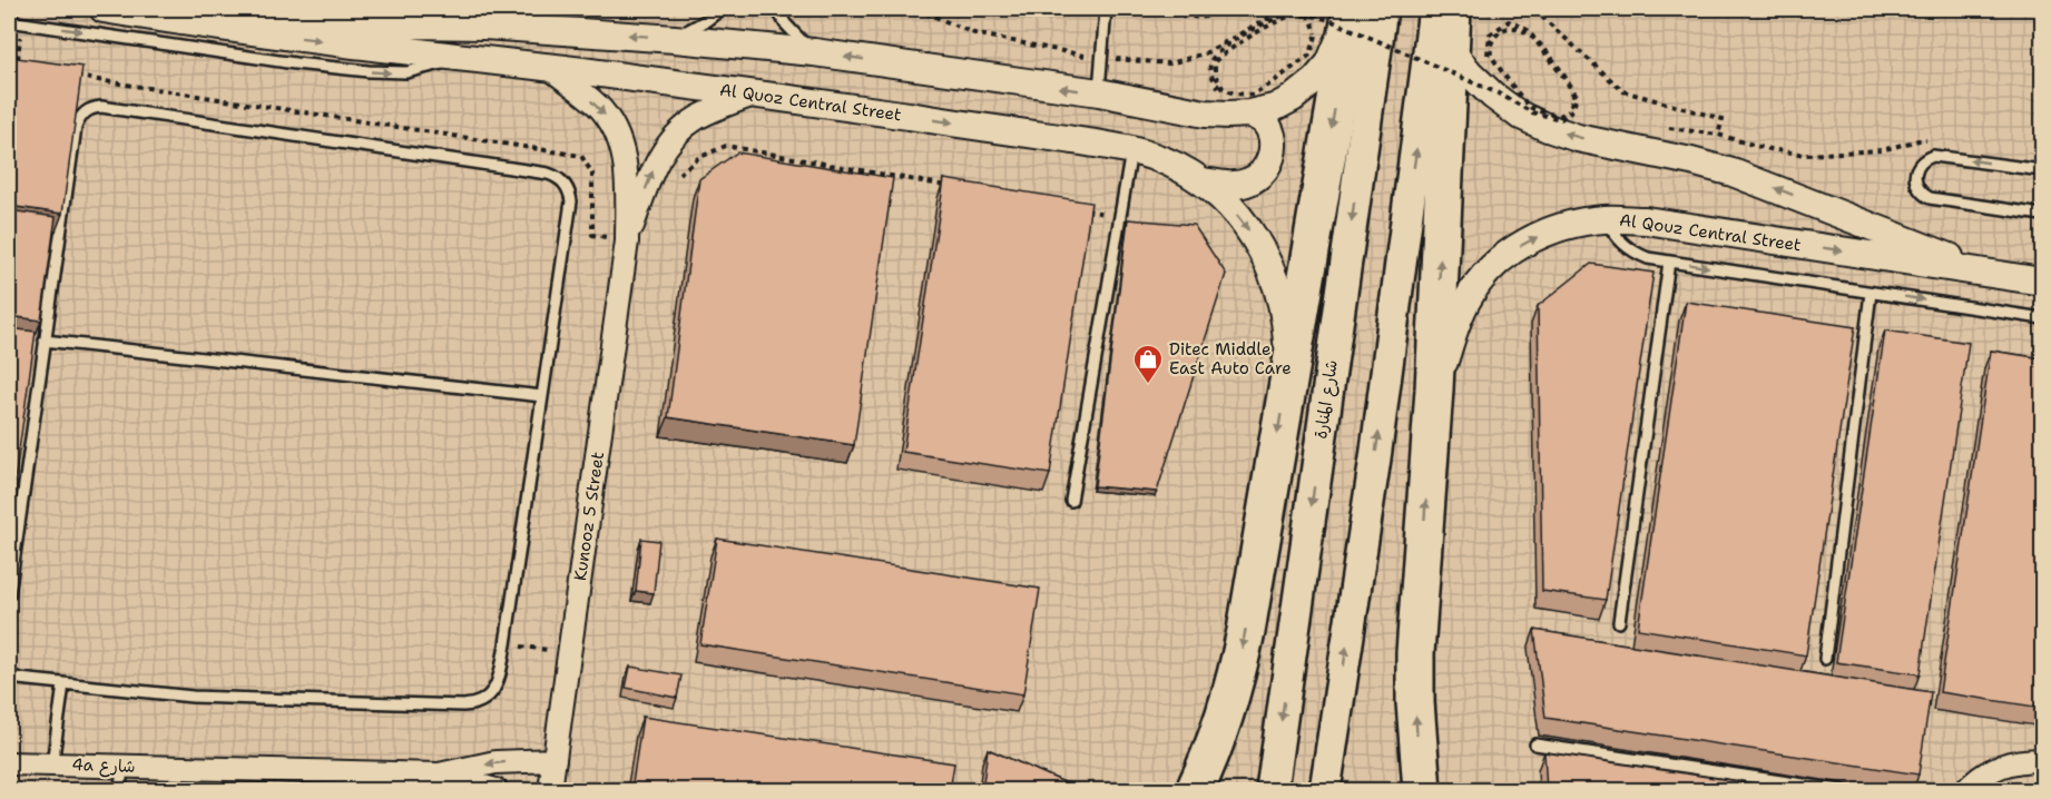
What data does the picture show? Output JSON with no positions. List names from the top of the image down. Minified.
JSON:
{"streets":{"main road":["شارع المنارة"],"street":["Al Quoz Central Street","Al Qouz Central Street","Kunooz 5 Street","4a شارع"]},"crossings":[["Al Quoz Central Street","Kunooz 5 Street"],["Kunooz 5 Street","4a شارع"]],"places":{"shop":["Ditec Middle East Auto Care"]}}
